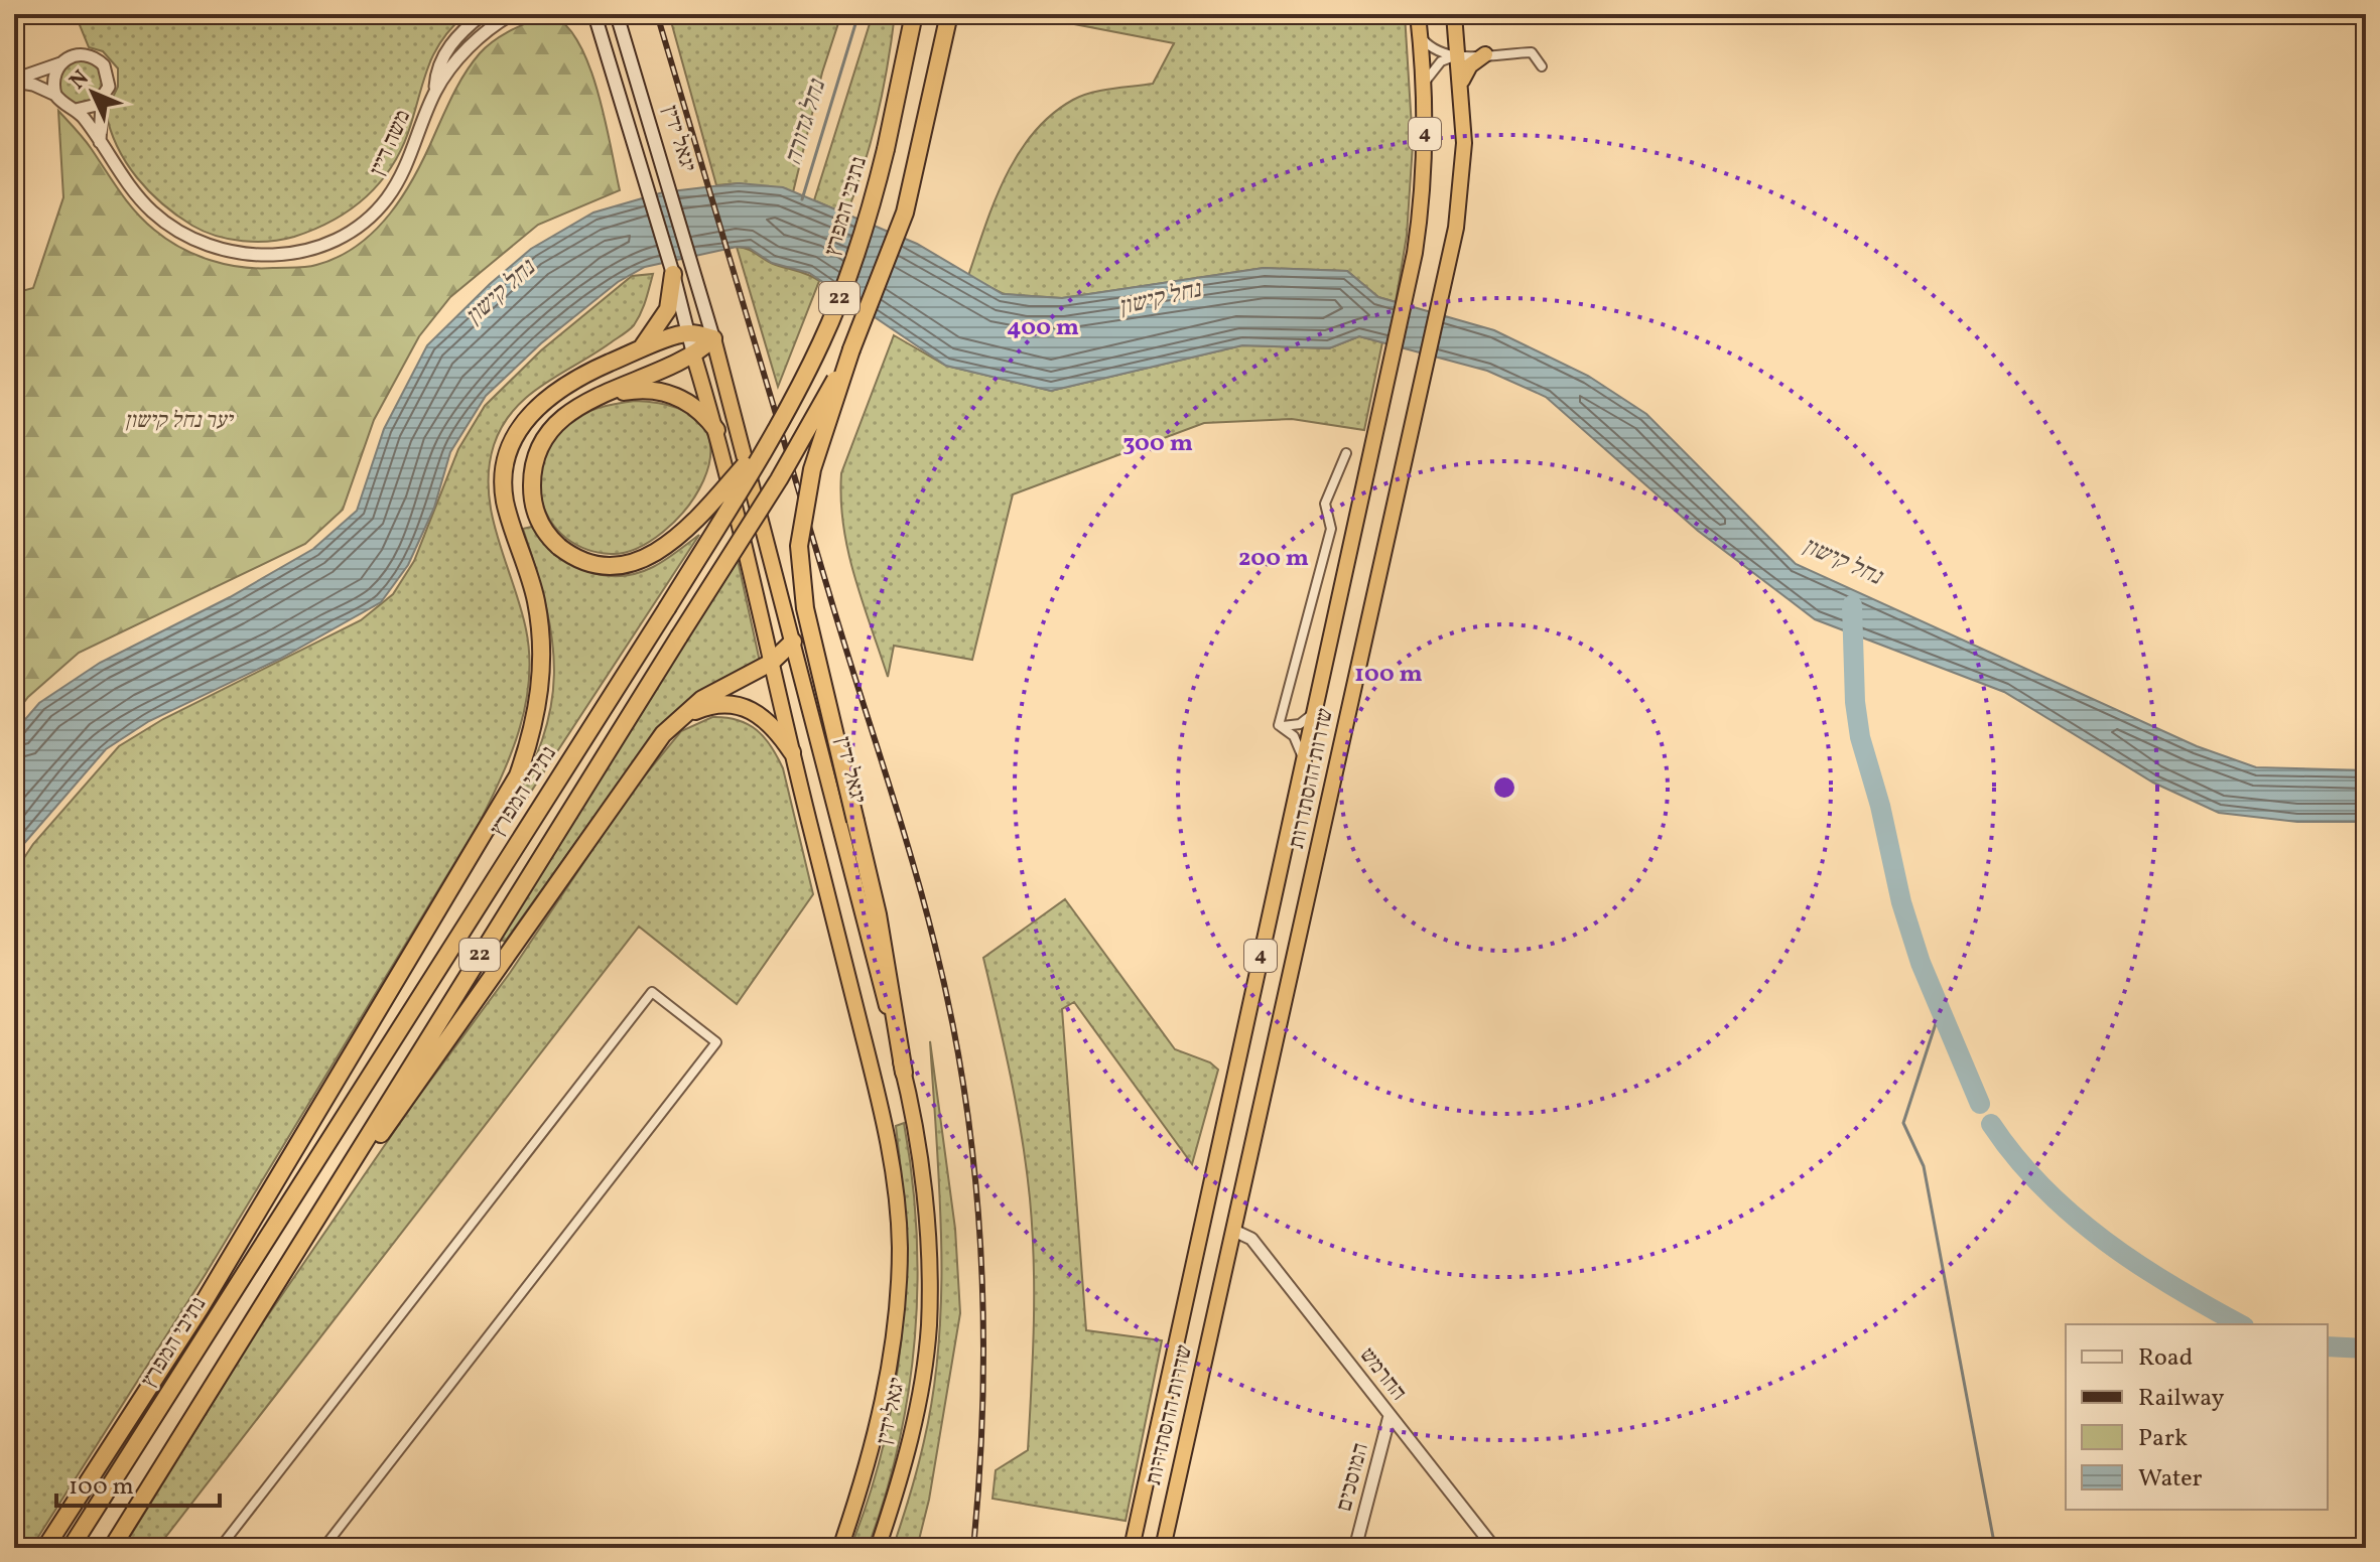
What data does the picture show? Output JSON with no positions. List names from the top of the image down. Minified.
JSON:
{"streets":{"highway":["4","יגאל ידין","נתיבי המפרץ","22","שדרות ההסתדרות"],"street":["משה דיין","החרמש","המוסכים"]},"crossings":[["שדרות ההסתדרות","החרמש"],["החרמש","המוסכים"]],"water":["נחל גדורה","נחל קישון"],"parks":["יער נחל קישון"],"legend":["Road","Railway","Park","Water"],"scale_bar":"100 m","north":"top left","rings":["400 m","300 m","200 m","100 m"]}
